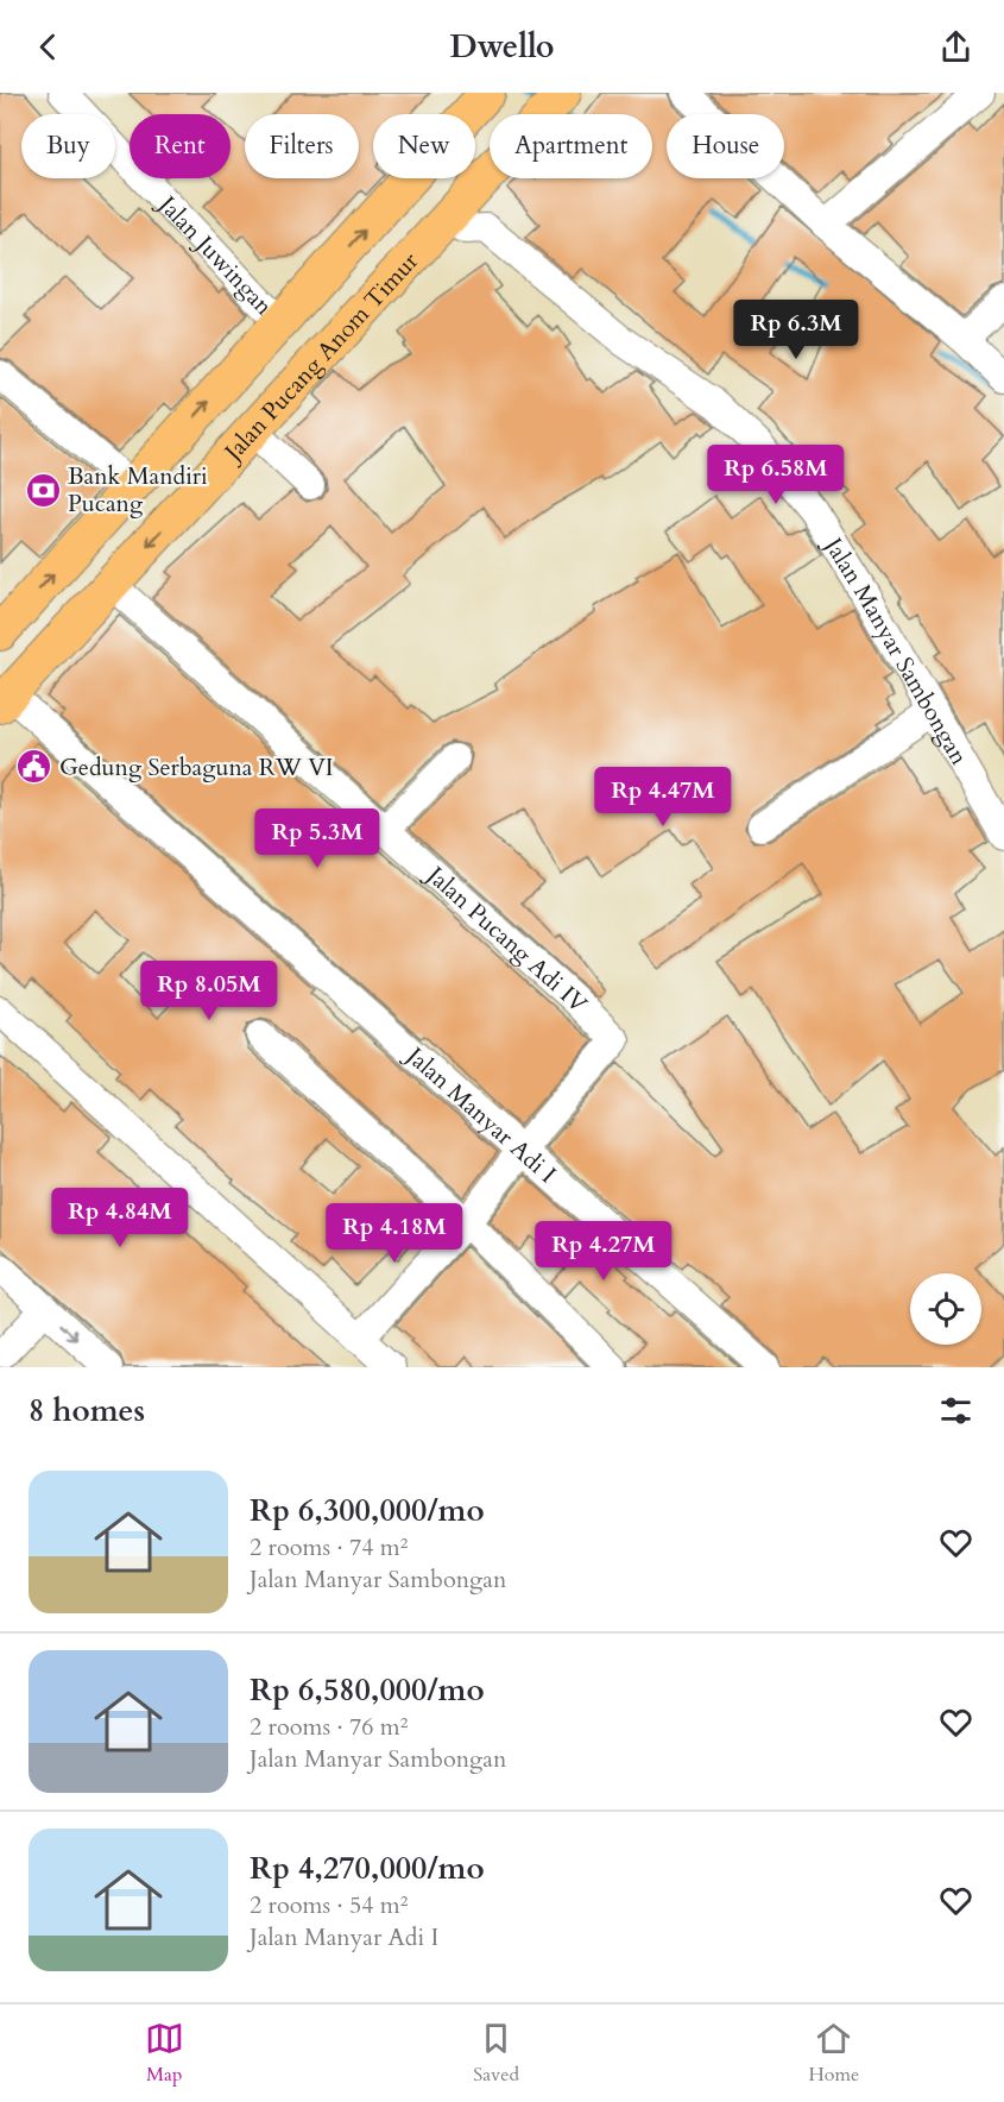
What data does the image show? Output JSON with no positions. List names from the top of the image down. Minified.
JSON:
{"streets":{"main road":["Jalan Pucang Anom Timur"],"street":["Jalan Juwingan","Jalan Manyar Sambongan","Jalan Pucang Adi IV","Jalan Manyar Adi I"]},"crossings":[["Jalan Pucang Anom Timur","Jalan Pucang Adi IV"],["Jalan Pucang Anom Timur","Jalan Manyar Adi I"],["Jalan Pucang Adi IV","Jalan Manyar Adi I"]],"places":{"bank":["Bank Mandiri Pucang"],"public building":["Gedung Serbaguna RW VI"]},"page":{"header":"Dwello","chip":["Buy","Rent","Filters","New","Apartment","House"],"price":["Rp 6.3M","Rp 6.58M","Rp 4.47M","Rp 5.3M","Rp 8.05M","Rp 4.84M","Rp 4.18M","Rp 4.27M"],"heading":"8 homes","list":[{"name":"Rp 6,300,000/mo","note":"2 rooms · 74 m² · Jalan Manyar Sambongan"},{"name":"Rp 6,580,000/mo","note":"2 rooms · 76 m² · Jalan Manyar Sambongan"},{"name":"Rp 4,270,000/mo","note":"2 rooms · 54 m² · Jalan Manyar Adi I"}],"tabs":["Map","Saved","Home"]}}
